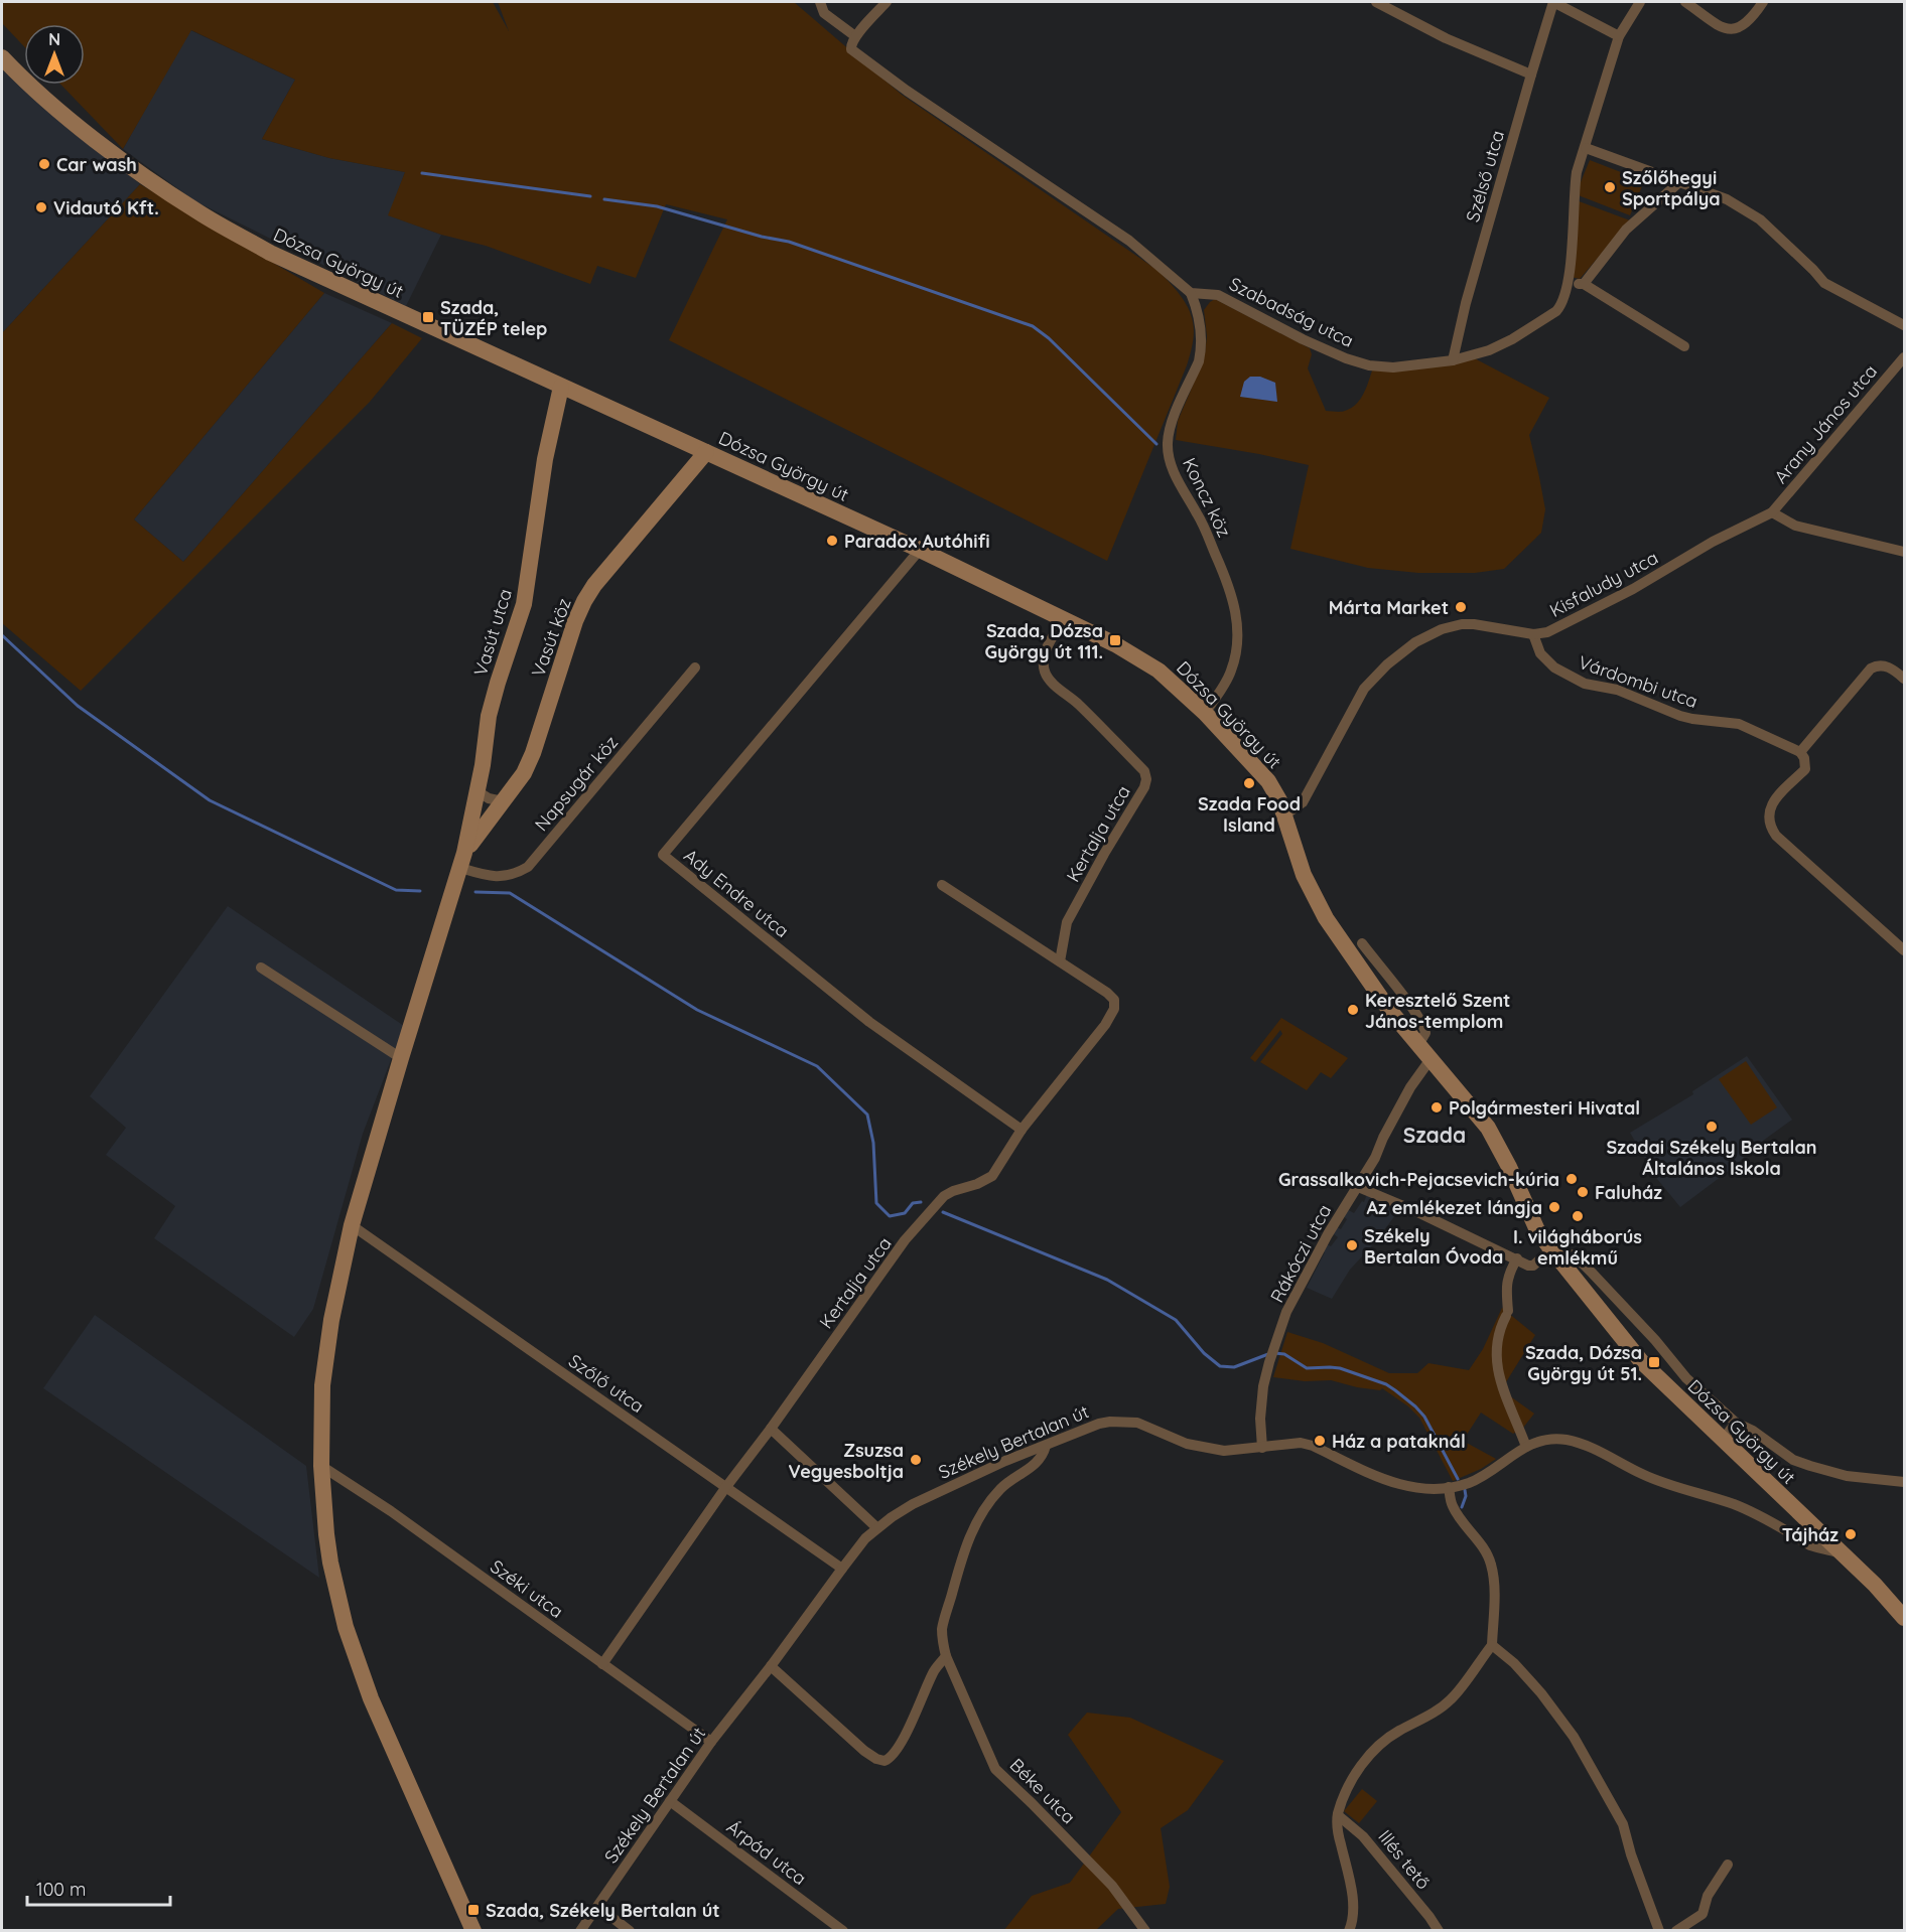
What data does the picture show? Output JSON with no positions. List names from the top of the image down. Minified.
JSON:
{"streets":{"main road":["Dózsa György út","Vasút utca","Vasút köz"],"street":["Szélső utca","Szabadság utca","Arany János utca","Koncz köz","Kisfaludy utca","Várdombi utca","Napsugár köz","Kertalja utca","Ady Endre utca","Rákóczi utca","Szőlő utca","Székely Bertalan út","Széki utca","Béke utca","Árpád utca","Illés tető"]},"crossings":[["Szélső utca","Szabadság utca"],["Dózsa György út","Koncz köz"],["Dózsa György út","Kisfaludy utca"],["Dózsa György út","Vasút utca"],["Dózsa György út","Vasút köz"],["Dózsa György út","Kertalja utca"],["Dózsa György út","Ady Endre utca"],["Dózsa György út","Rákóczi utca"],["Dózsa György út","Székely Bertalan út"],["Szabadság utca","Koncz köz"],["Arany János utca","Kisfaludy utca"],["Kisfaludy utca","Várdombi utca"],["Vasút utca","Vasút köz"],["Vasút utca","Napsugár köz"],["Vasút köz","Napsugár köz"],["Kertalja utca","Ady Endre utca"],["Kertalja utca","Szőlő utca"],["Kertalja utca","Széki utca"],["Rákóczi utca","Székely Bertalan út"],["Szőlő utca","Székely Bertalan út"],["Székely Bertalan út","Széki utca"],["Székely Bertalan út","Béke utca"],["Székely Bertalan út","Árpád utca"]],"districts":["Szada"],"places":{"other":["Car wash","Szőlőhegyi Sportpálya","Vidautó Kft.","Paradox Autóhifi","Márta Market","Szada Food Island","Keresztelő Szent János-templom","Polgármesteri Hivatal","Szadai Székely Bertalan Általános Iskola","Grassalkovich-Pejacsevich-kúria","Faluház","Az emlékezet lángja","I. világháborús emlékmű","Székely Bertalan Óvoda","Ház a pataknál","Zsuzsa Vegyesboltja","Tájház"],"transit":["Szada, TÜZÉP telep","Szada, Dózsa György út 111.","Szada, Dózsa György út 51.","Szada, Székely Bertalan út"]},"scale_bar":"100 m","north":"top"}
